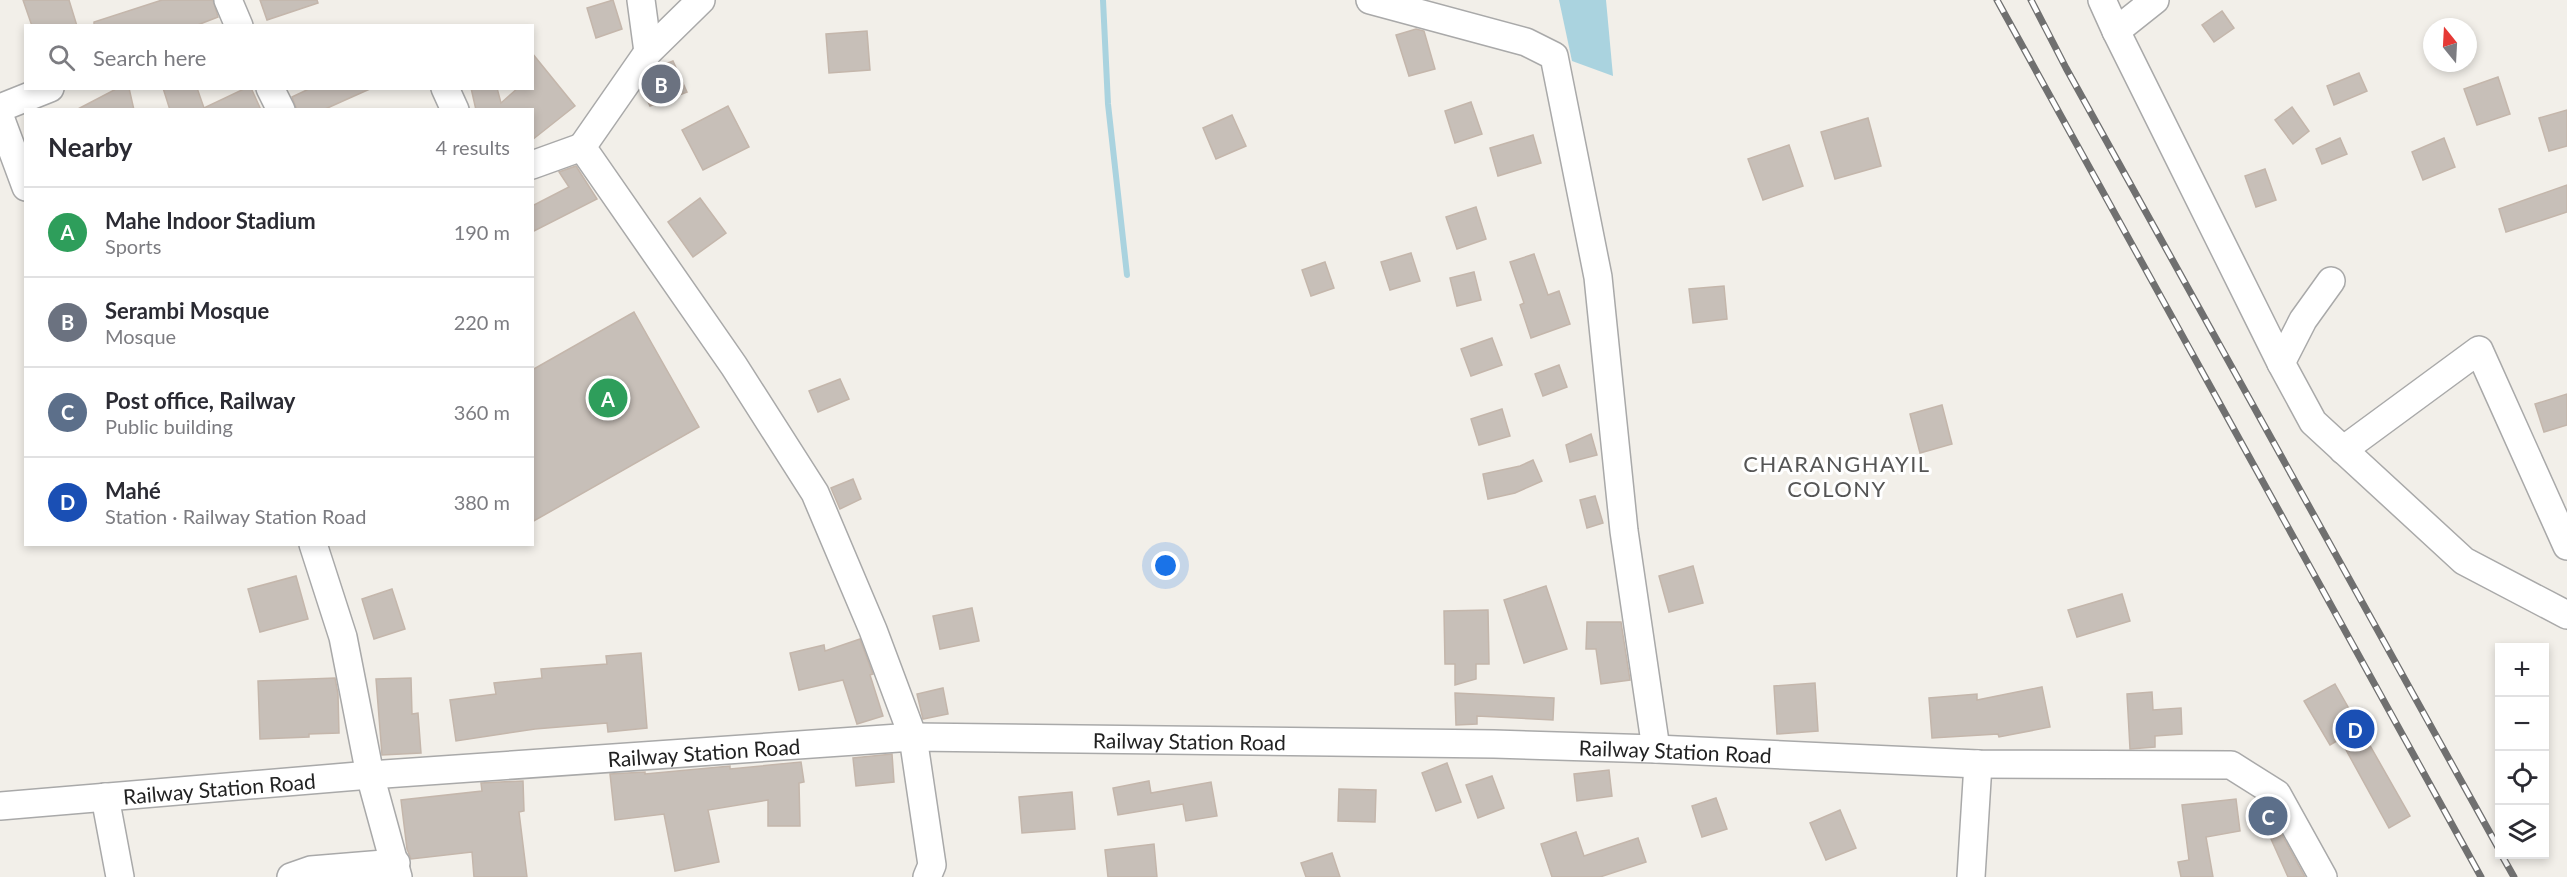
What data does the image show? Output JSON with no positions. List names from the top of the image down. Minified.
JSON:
{"streets":{"street":["Railway Station Road"]},"districts":["CHARANGHAYIL COLONY"],"north":"top","page":{"search":"Search here","pins":["B","A","D","C"],"heading":["Nearby","4 results"],"list":[{"mark":"A","name":"Mahe Indoor Stadium","note":"Sports","value":"190 m"},{"mark":"B","name":"Serambi Mosque","note":"Mosque","value":"220 m"},{"mark":"C","name":"Post office, Railway","note":"Public building","value":"360 m"},{"mark":"D","name":"Mahé","note":"Station · Railway Station Road","value":"380 m"}],"map_buttons":["+","−"]}}
